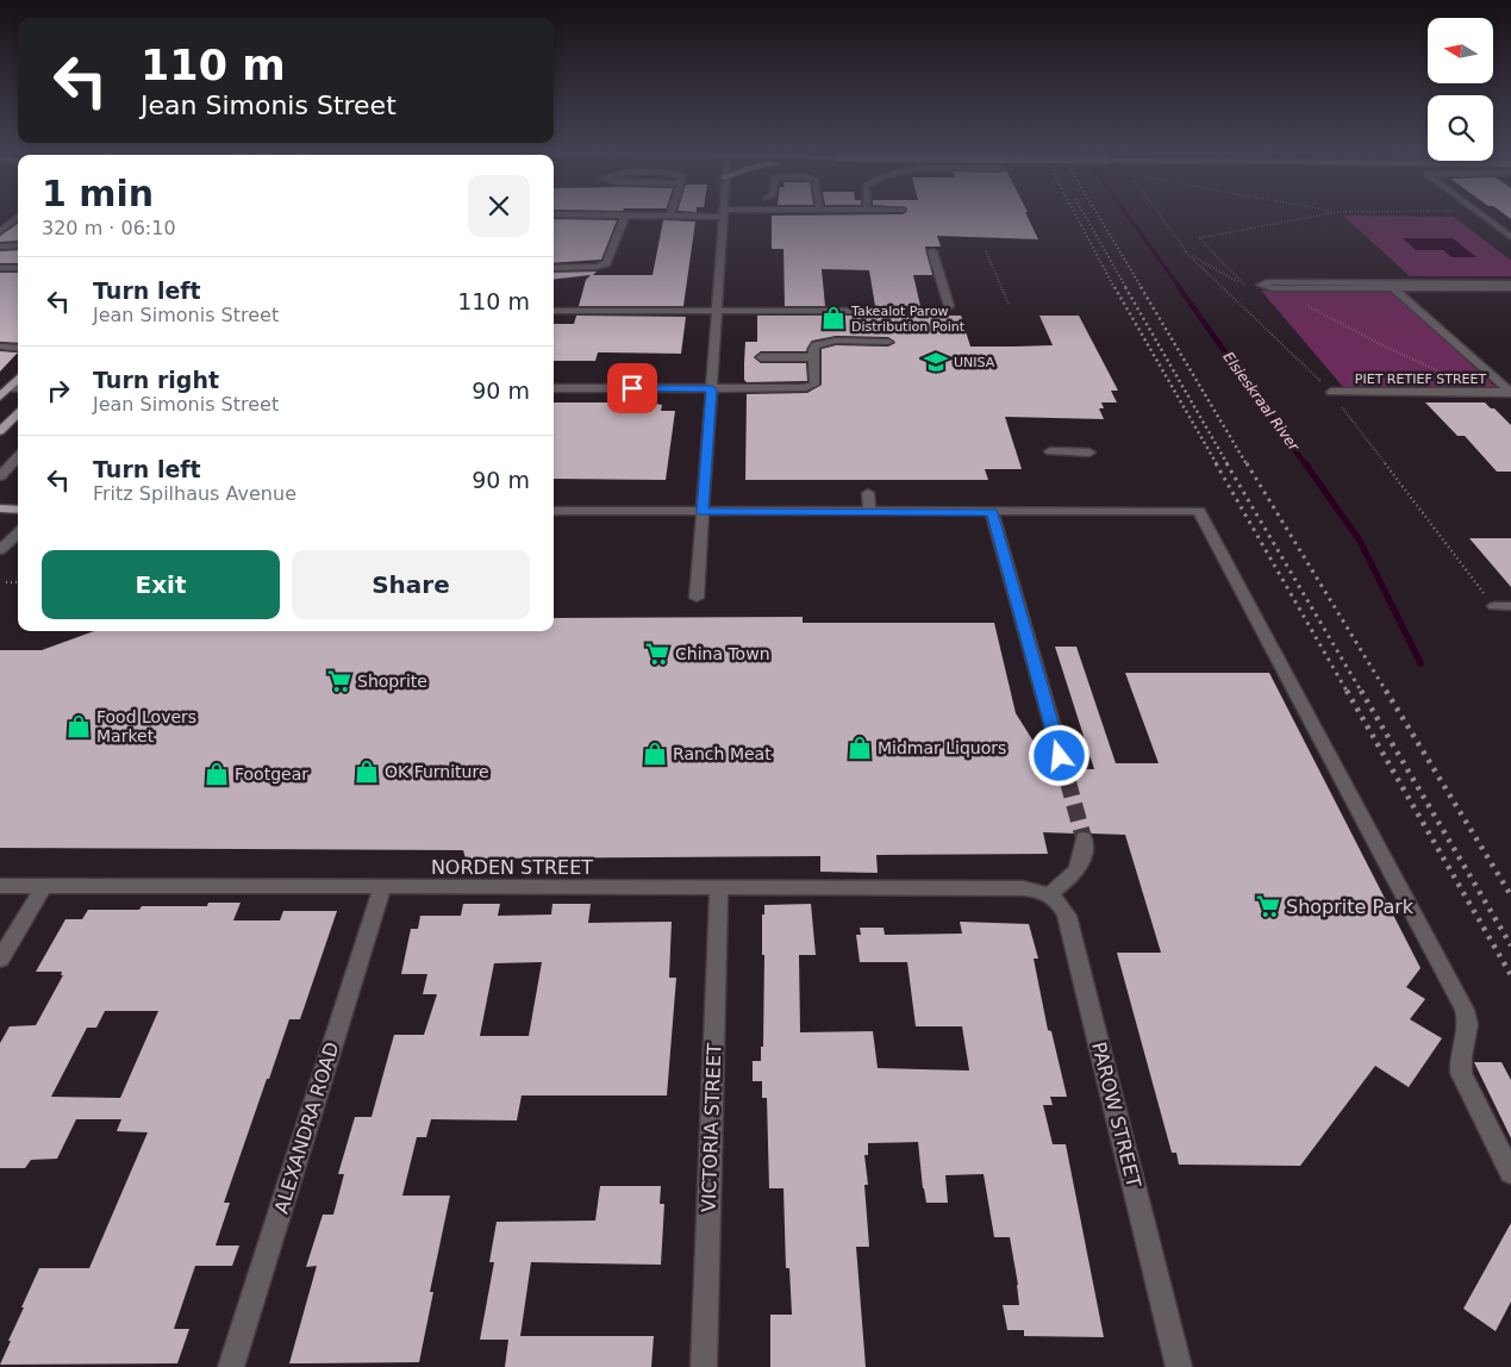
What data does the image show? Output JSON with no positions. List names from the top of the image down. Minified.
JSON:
{"streets":{"street":["PIET RETIEF STREET","NORDEN STREET","PAROW STREET","ALEXANDRA ROAD","VICTORIA STREET"]},"crossings":[["NORDEN STREET","PAROW STREET"],["NORDEN STREET","ALEXANDRA ROAD"],["NORDEN STREET","VICTORIA STREET"]],"water":["Elsieskraal River"],"places":{"shop":["Takealot Parow Distribution Point","Food Lovers Market","Midmar Liquors","Ranch Meat","OK Furniture","Footgear"],"school or university":["UNISA"],"supermarket":["China Town","Shoprite","Shoprite Park"]},"north":"left","page":{"turn":["110 m","Jean Simonis Street"],"heading":["1 min","320 m · 06:10"],"list":[{"name":"Turn left","note":"Jean Simonis Street","value":"110 m"},{"name":"Turn right","note":"Jean Simonis Street","value":"90 m"},{"name":"Turn left","note":"Fritz Spilhaus Avenue","value":"90 m"}],"buttons":["Exit","Share"]}}
